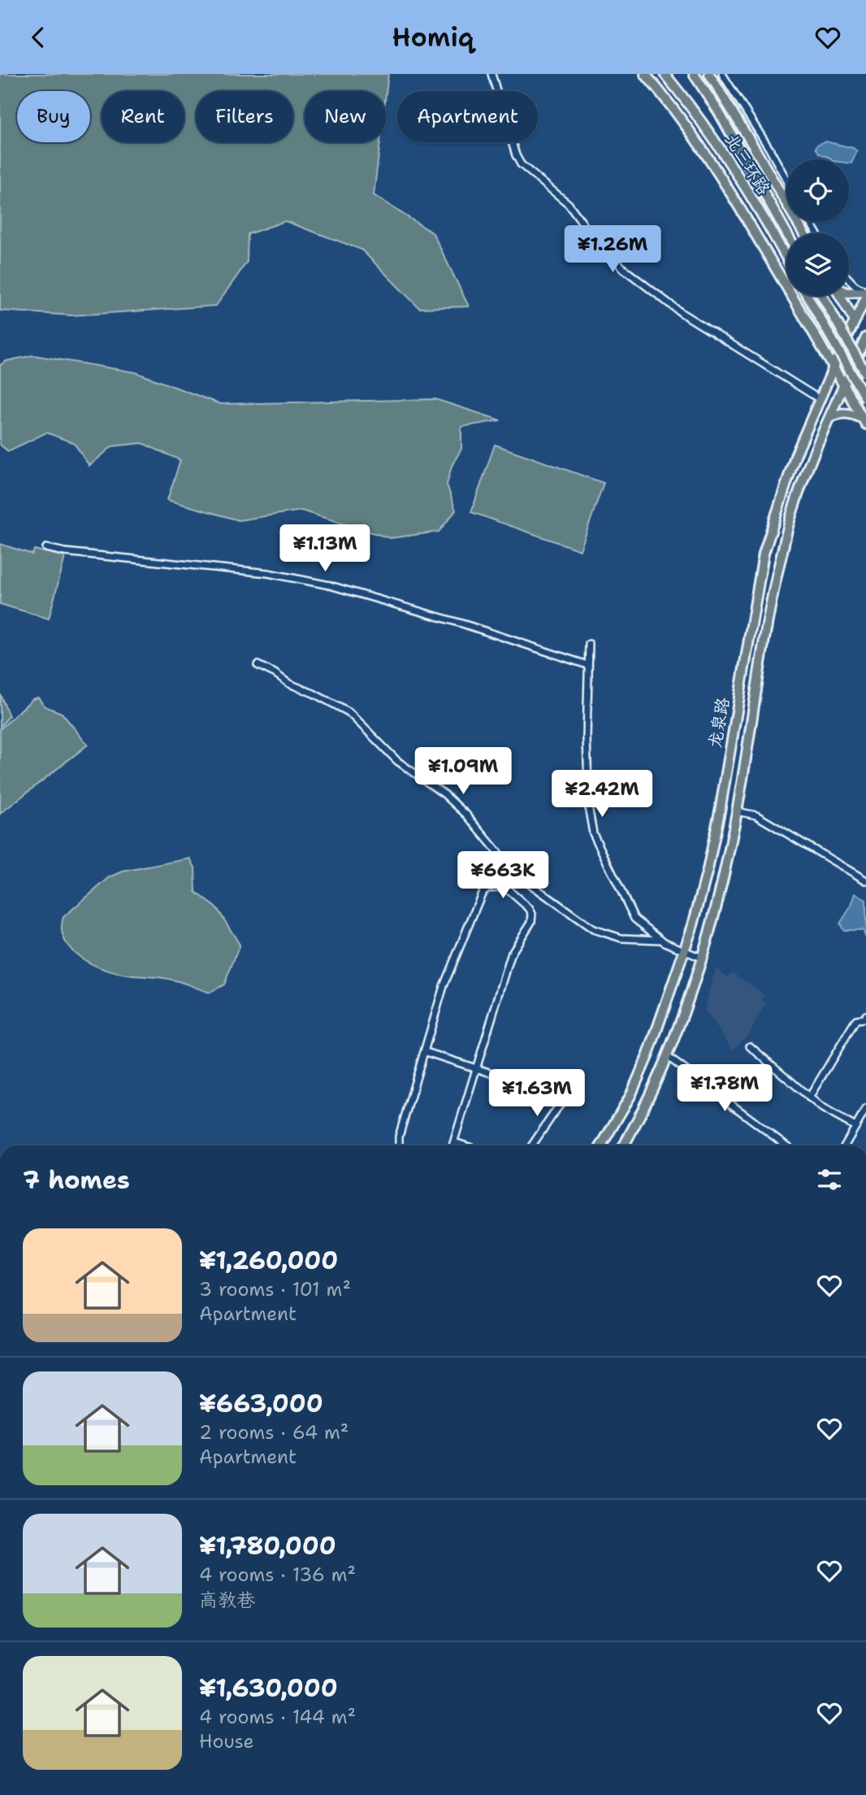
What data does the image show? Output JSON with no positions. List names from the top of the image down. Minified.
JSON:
{"streets":{"main road":["北三环路","龙泉路"]},"page":{"header":"Homiq","chip":["Buy","Rent","Filters","New","Apartment"],"price":["¥1.26M","¥1.13M","¥1.09M","¥2.42M","¥663K","¥1.78M","¥1.63M"],"heading":"7 homes","list":[{"name":"¥1,260,000","note":"3 rooms · 101 m² · Apartment"},{"name":"¥663,000","note":"2 rooms · 64 m² · Apartment"},{"name":"¥1,780,000","note":"4 rooms · 136 m² · 高教巷"},{"name":"¥1,630,000","note":"4 rooms · 144 m² · House"}]}}
